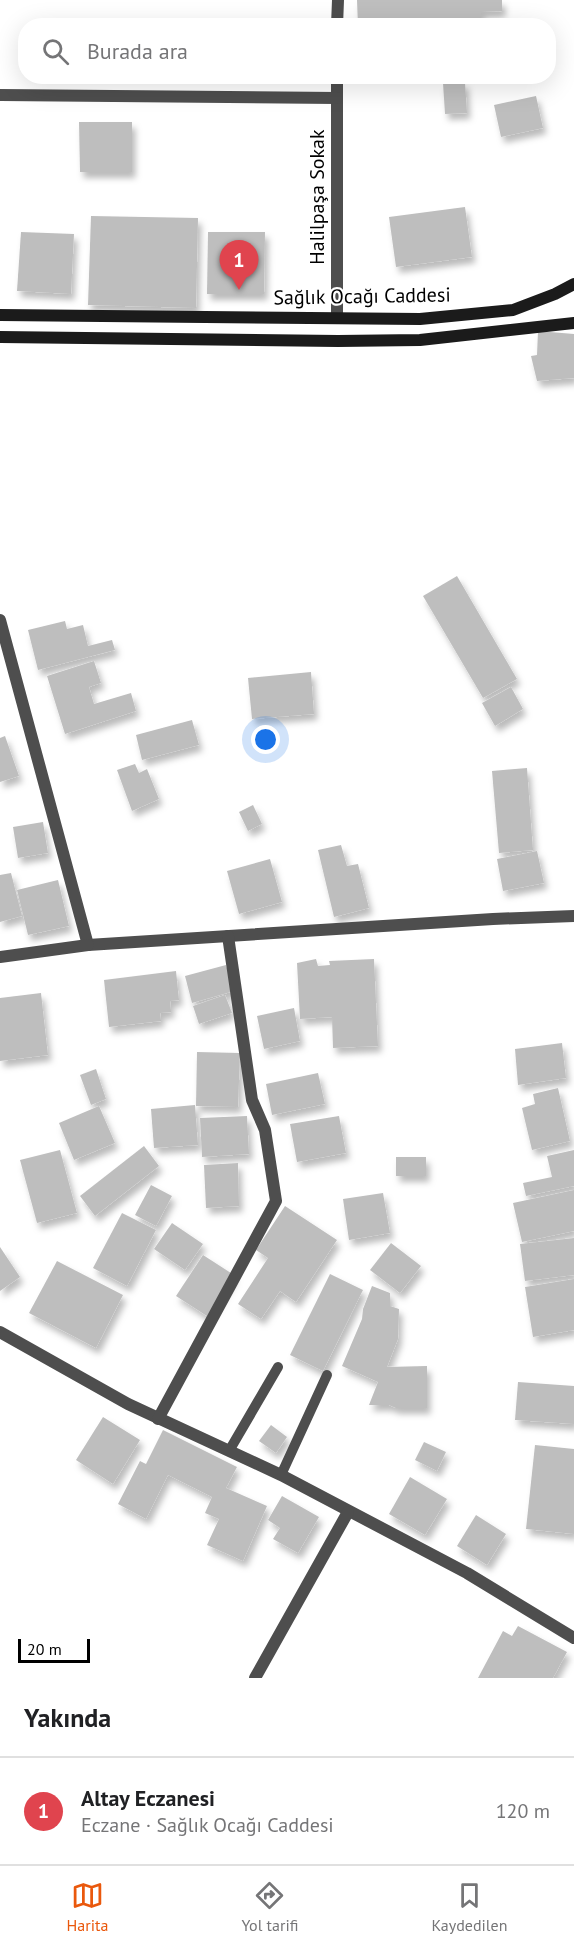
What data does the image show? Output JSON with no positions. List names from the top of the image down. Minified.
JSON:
{"streets":{"street":["Halilpaşa Sokak","Sağlık Ocağı Caddesi"]},"crossings":[["Halilpaşa Sokak","Sağlık Ocağı Caddesi"]],"scale_bar":"20 m","page":{"search":"Burada ara","pins":"1","scale":"20 m","heading":"Yakında","list":[{"mark":"1","name":"Altay Eczanesi","note":"Eczane · Sağlık Ocağı Caddesi","value":"120 m"}],"nav":["Harita","Yol tarifi","Kaydedilen"]}}
